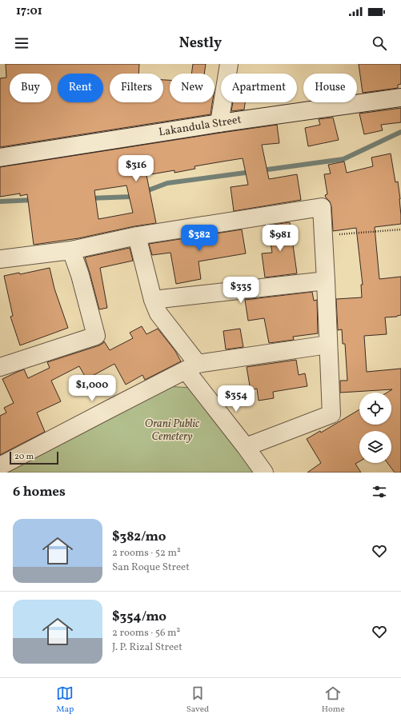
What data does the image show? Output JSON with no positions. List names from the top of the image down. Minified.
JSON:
{"streets":{"street":["Lakandula Street"]},"parks":["Orani Public Cemetery"],"scale_bar":"20 m","page":{"status":"17:01","header":"Nestly","chip":["Buy","Rent","Filters","New","Apartment","House"],"price":["$316","$382","$981","$335","$1,000","$354"],"scale":"20 m","heading":"6 homes","list":[{"name":"$382/mo","note":"2 rooms · 52 m² · San Roque Street"},{"name":"$354/mo","note":"2 rooms · 56 m² · J. P. Rizal Street"}],"tabs":["Map","Saved","Home"]}}
